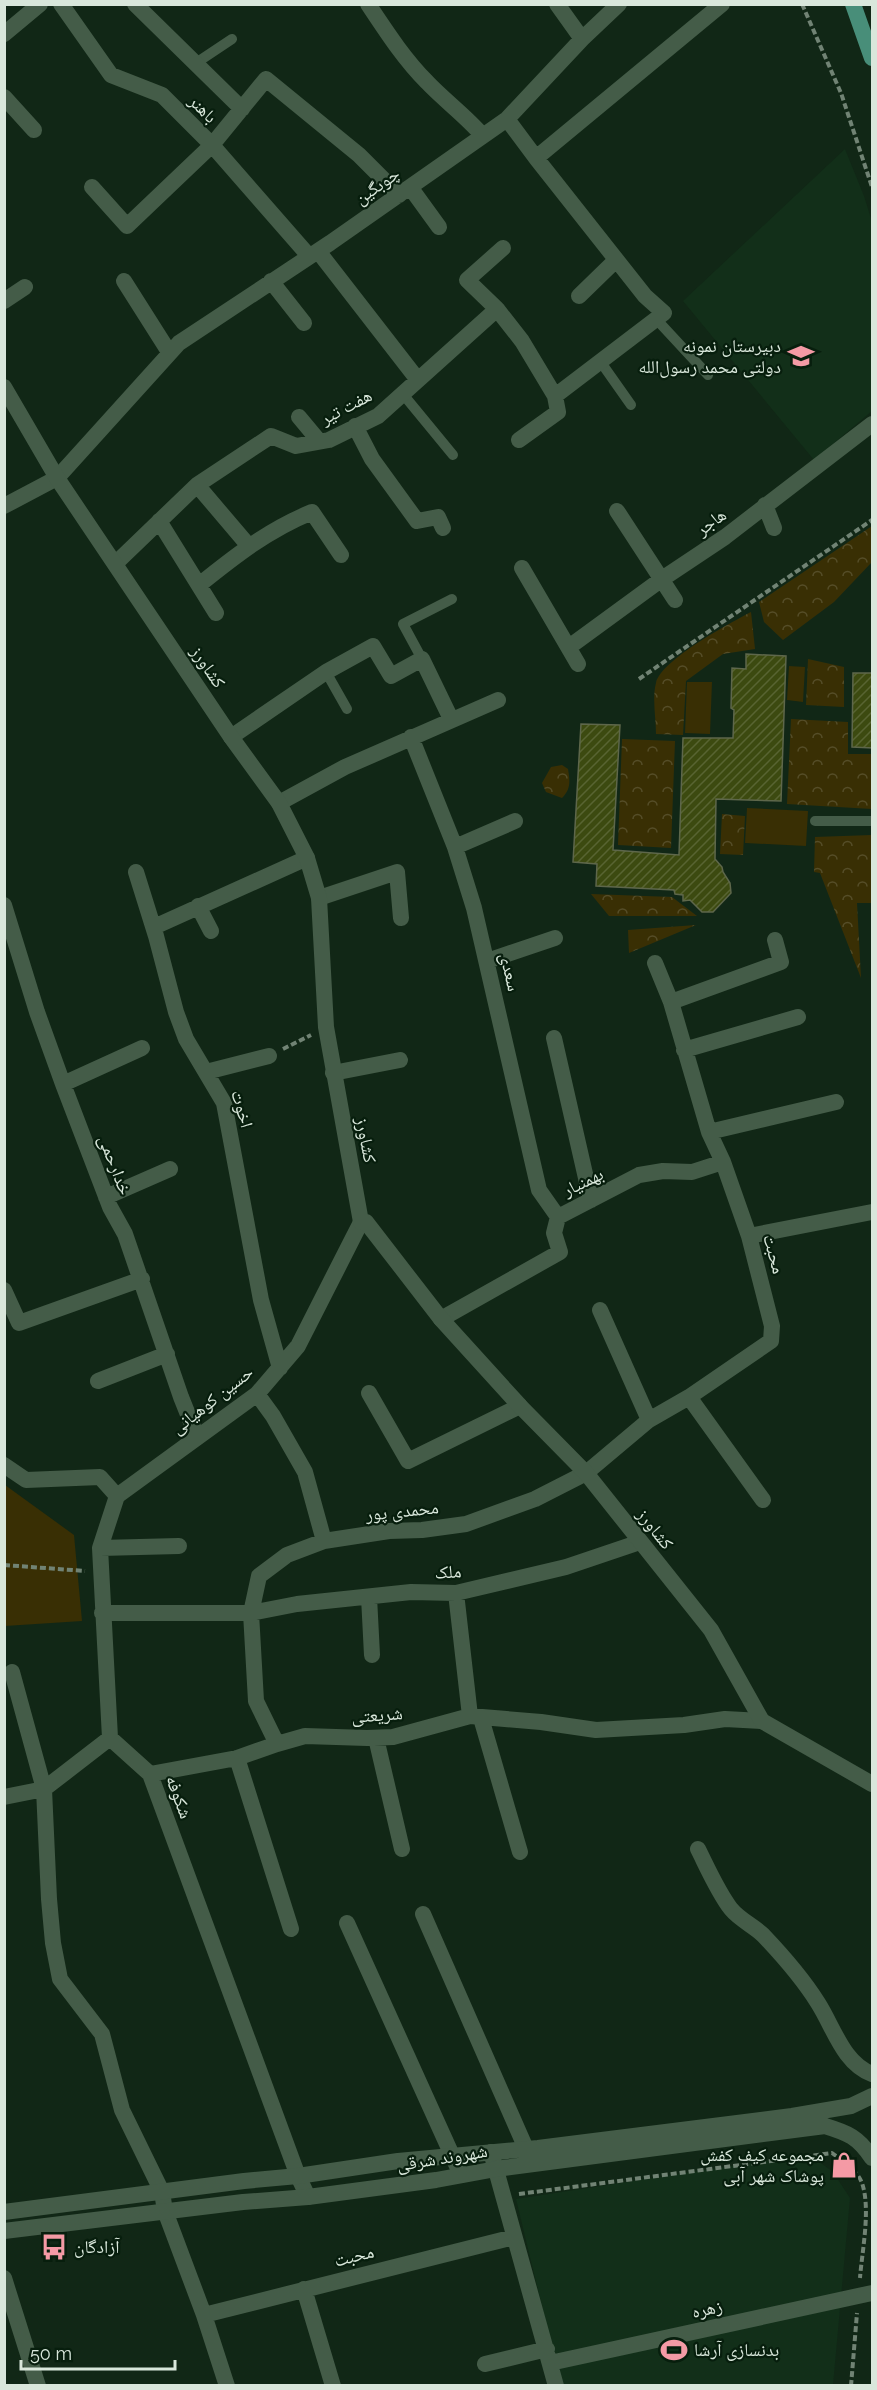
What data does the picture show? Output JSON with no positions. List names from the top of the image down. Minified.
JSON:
{"streets":{"street":["باهنر","چوبگین","هفت تیر","هاجر","کشاورز","سعدی","اخوت","خدارحمی","بهمنیار","محبت","حسین کوهیانی","محمدی پور","ملک","شریعتی","شکوفه","شهروند شرقی","زهره"]},"crossings":[["باهنر","چوبگین"],["باهنر","هفت تیر"],["چوبگین","کشاورز"],["هفت تیر","کشاورز"],["کشاورز","بهمنیار"],["کشاورز","محبت"],["کشاورز","حسین کوهیانی"],["کشاورز","محمدی پور"],["کشاورز","ملک"],["کشاورز","شریعتی"],["سعدی","بهمنیار"],["اخوت","حسین کوهیانی"],["خدارحمی","حسین کوهیانی"],["بهمنیار","محبت"],["محبت","محمدی پور"],["محمدی پور","ملک"],["شریعتی","شکوفه"],["شکوفه","شهروند شرقی"]],"places":{"school or university":["دبیرستان نمونه دولتی محمد رسول‌الله"],"shop":["مجموعه کیف کفش پوشاک شهر آبی"],"bus stop":["آزادگان"],"sports":["بدنسازی آرشا"]},"scale_bar":"50 m"}
